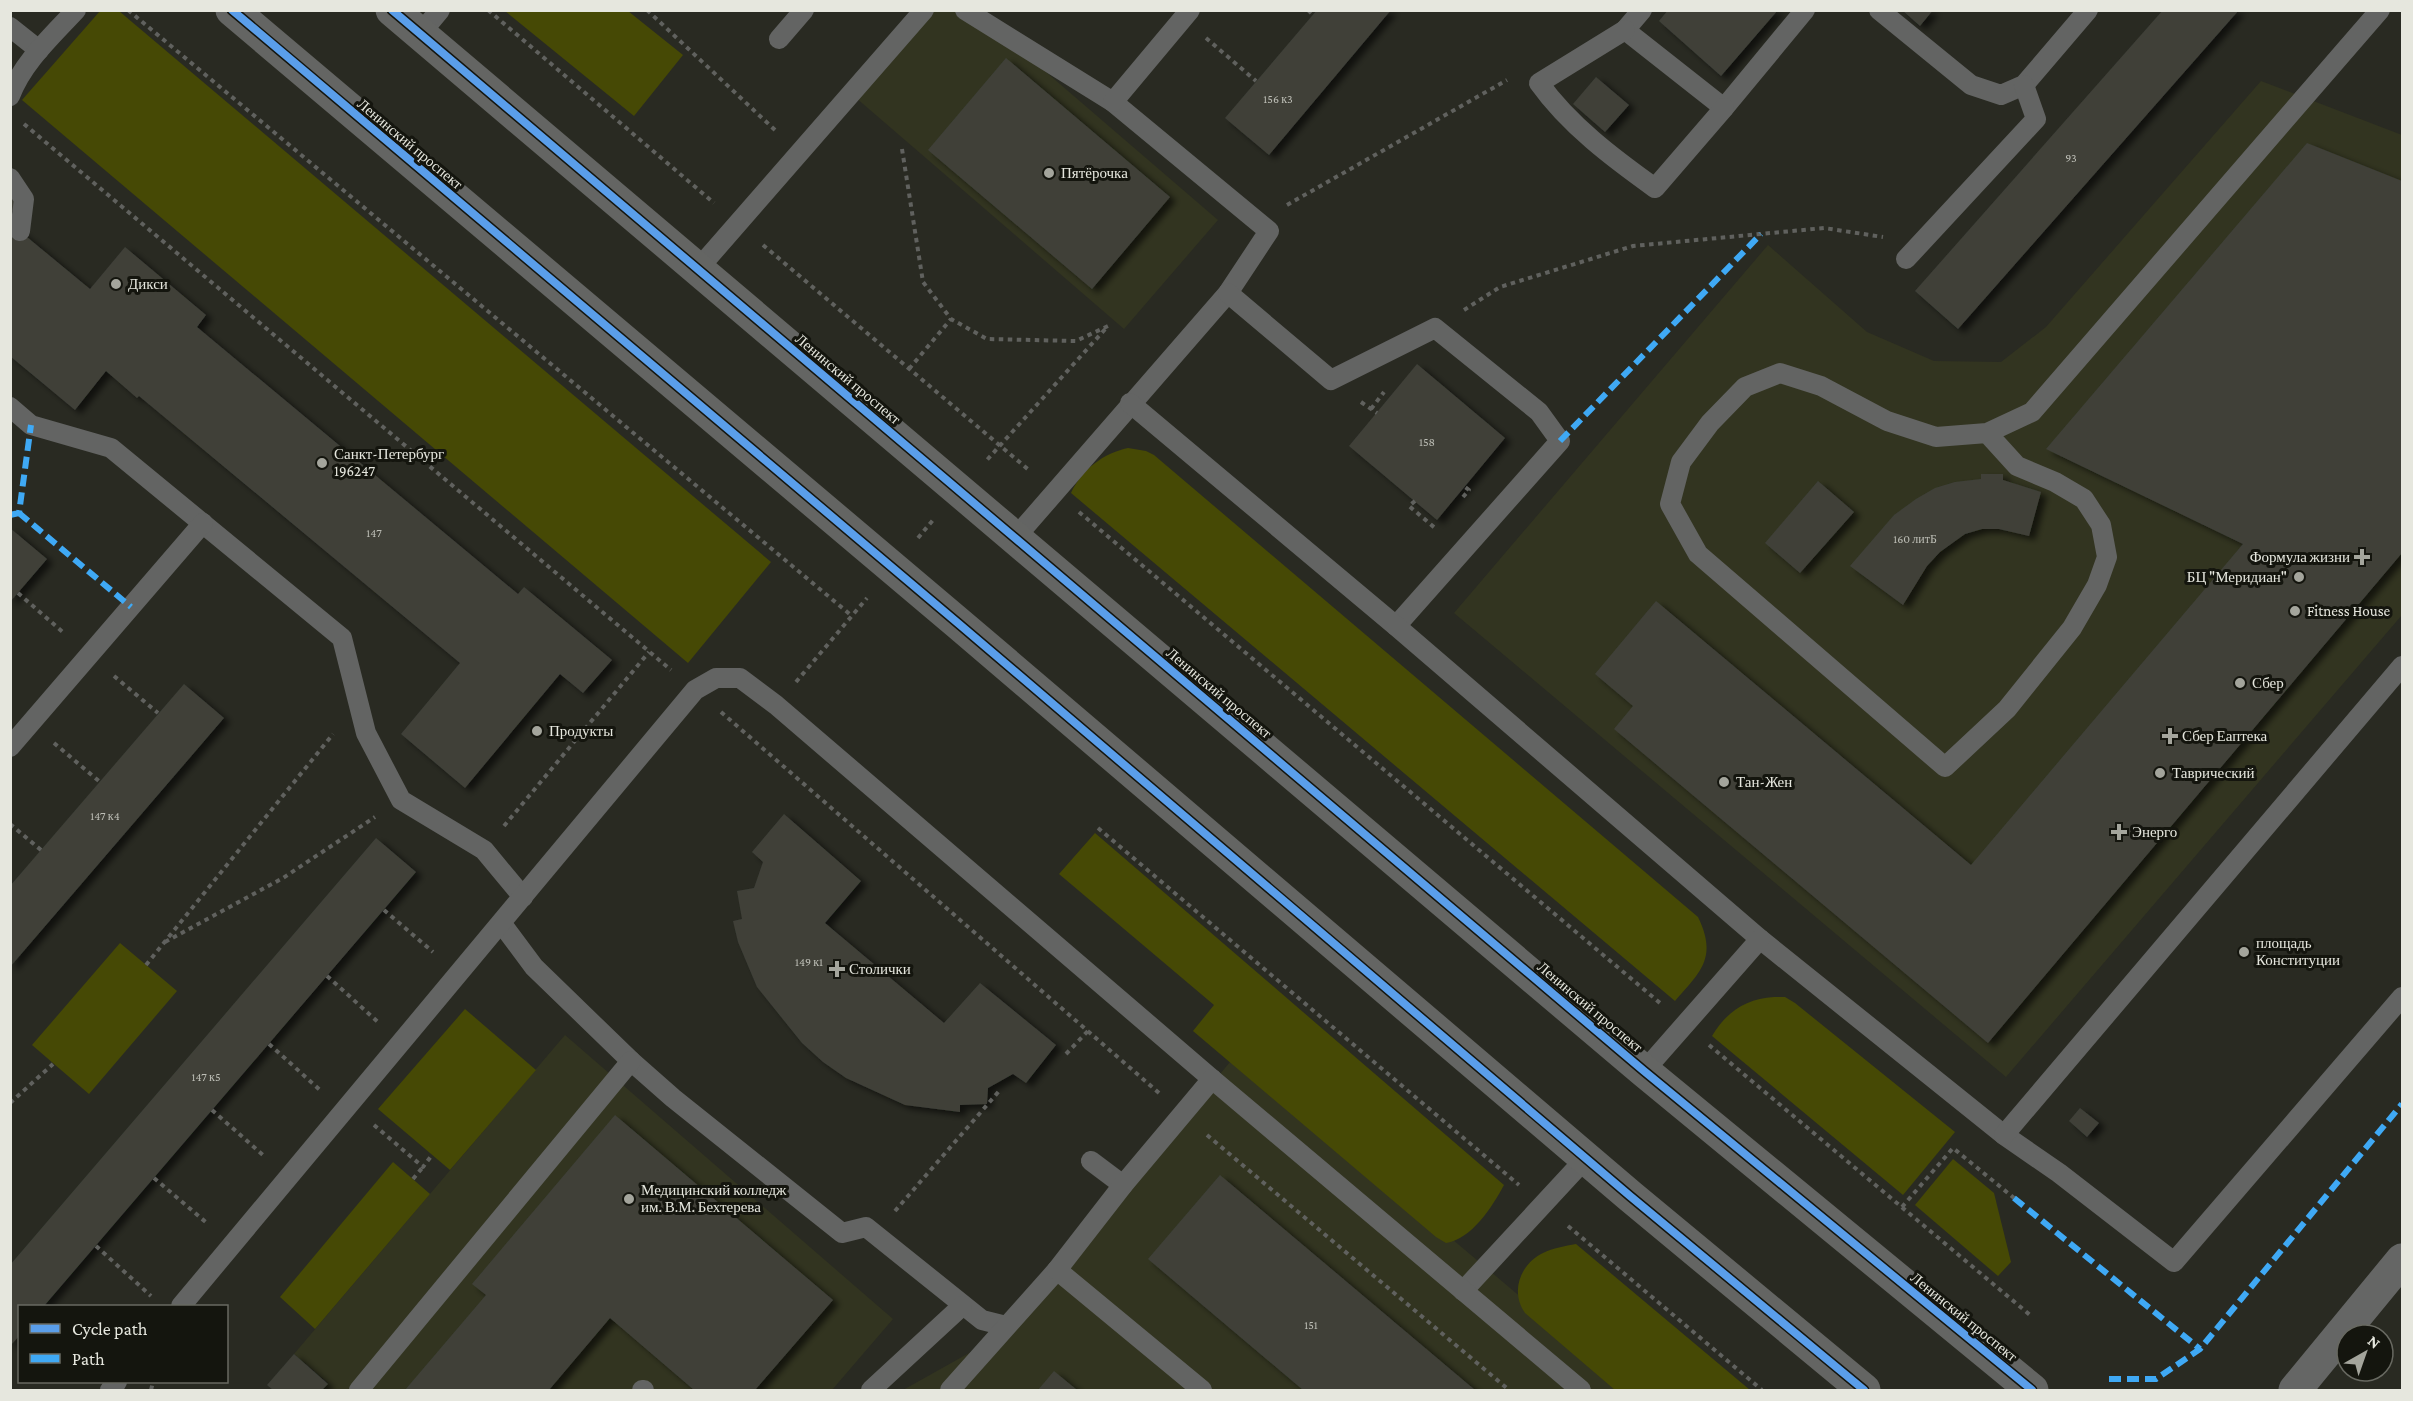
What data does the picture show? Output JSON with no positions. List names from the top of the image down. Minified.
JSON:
{"streets":{"main road":["Ленинский проспект"]},"places":{"other":["Пятёрочка","Дикси","Санкт-Петербург 196247","БЦ \"Меридиан\"","Fitness House","Сбер","Продукты","Таврический","Тан-Жен","площадь Конституции","Медицинский колледж им. В.М. Бехтерева"],"health":["Формула жизни","Сбер Еаптека","Энерго","Столички"]},"house_numbers":["156 к3","93","158","147","160 литБ","147 к4","149 к1","147 к5","151"],"legend":["Cycle path","Path"],"north":"top right"}
